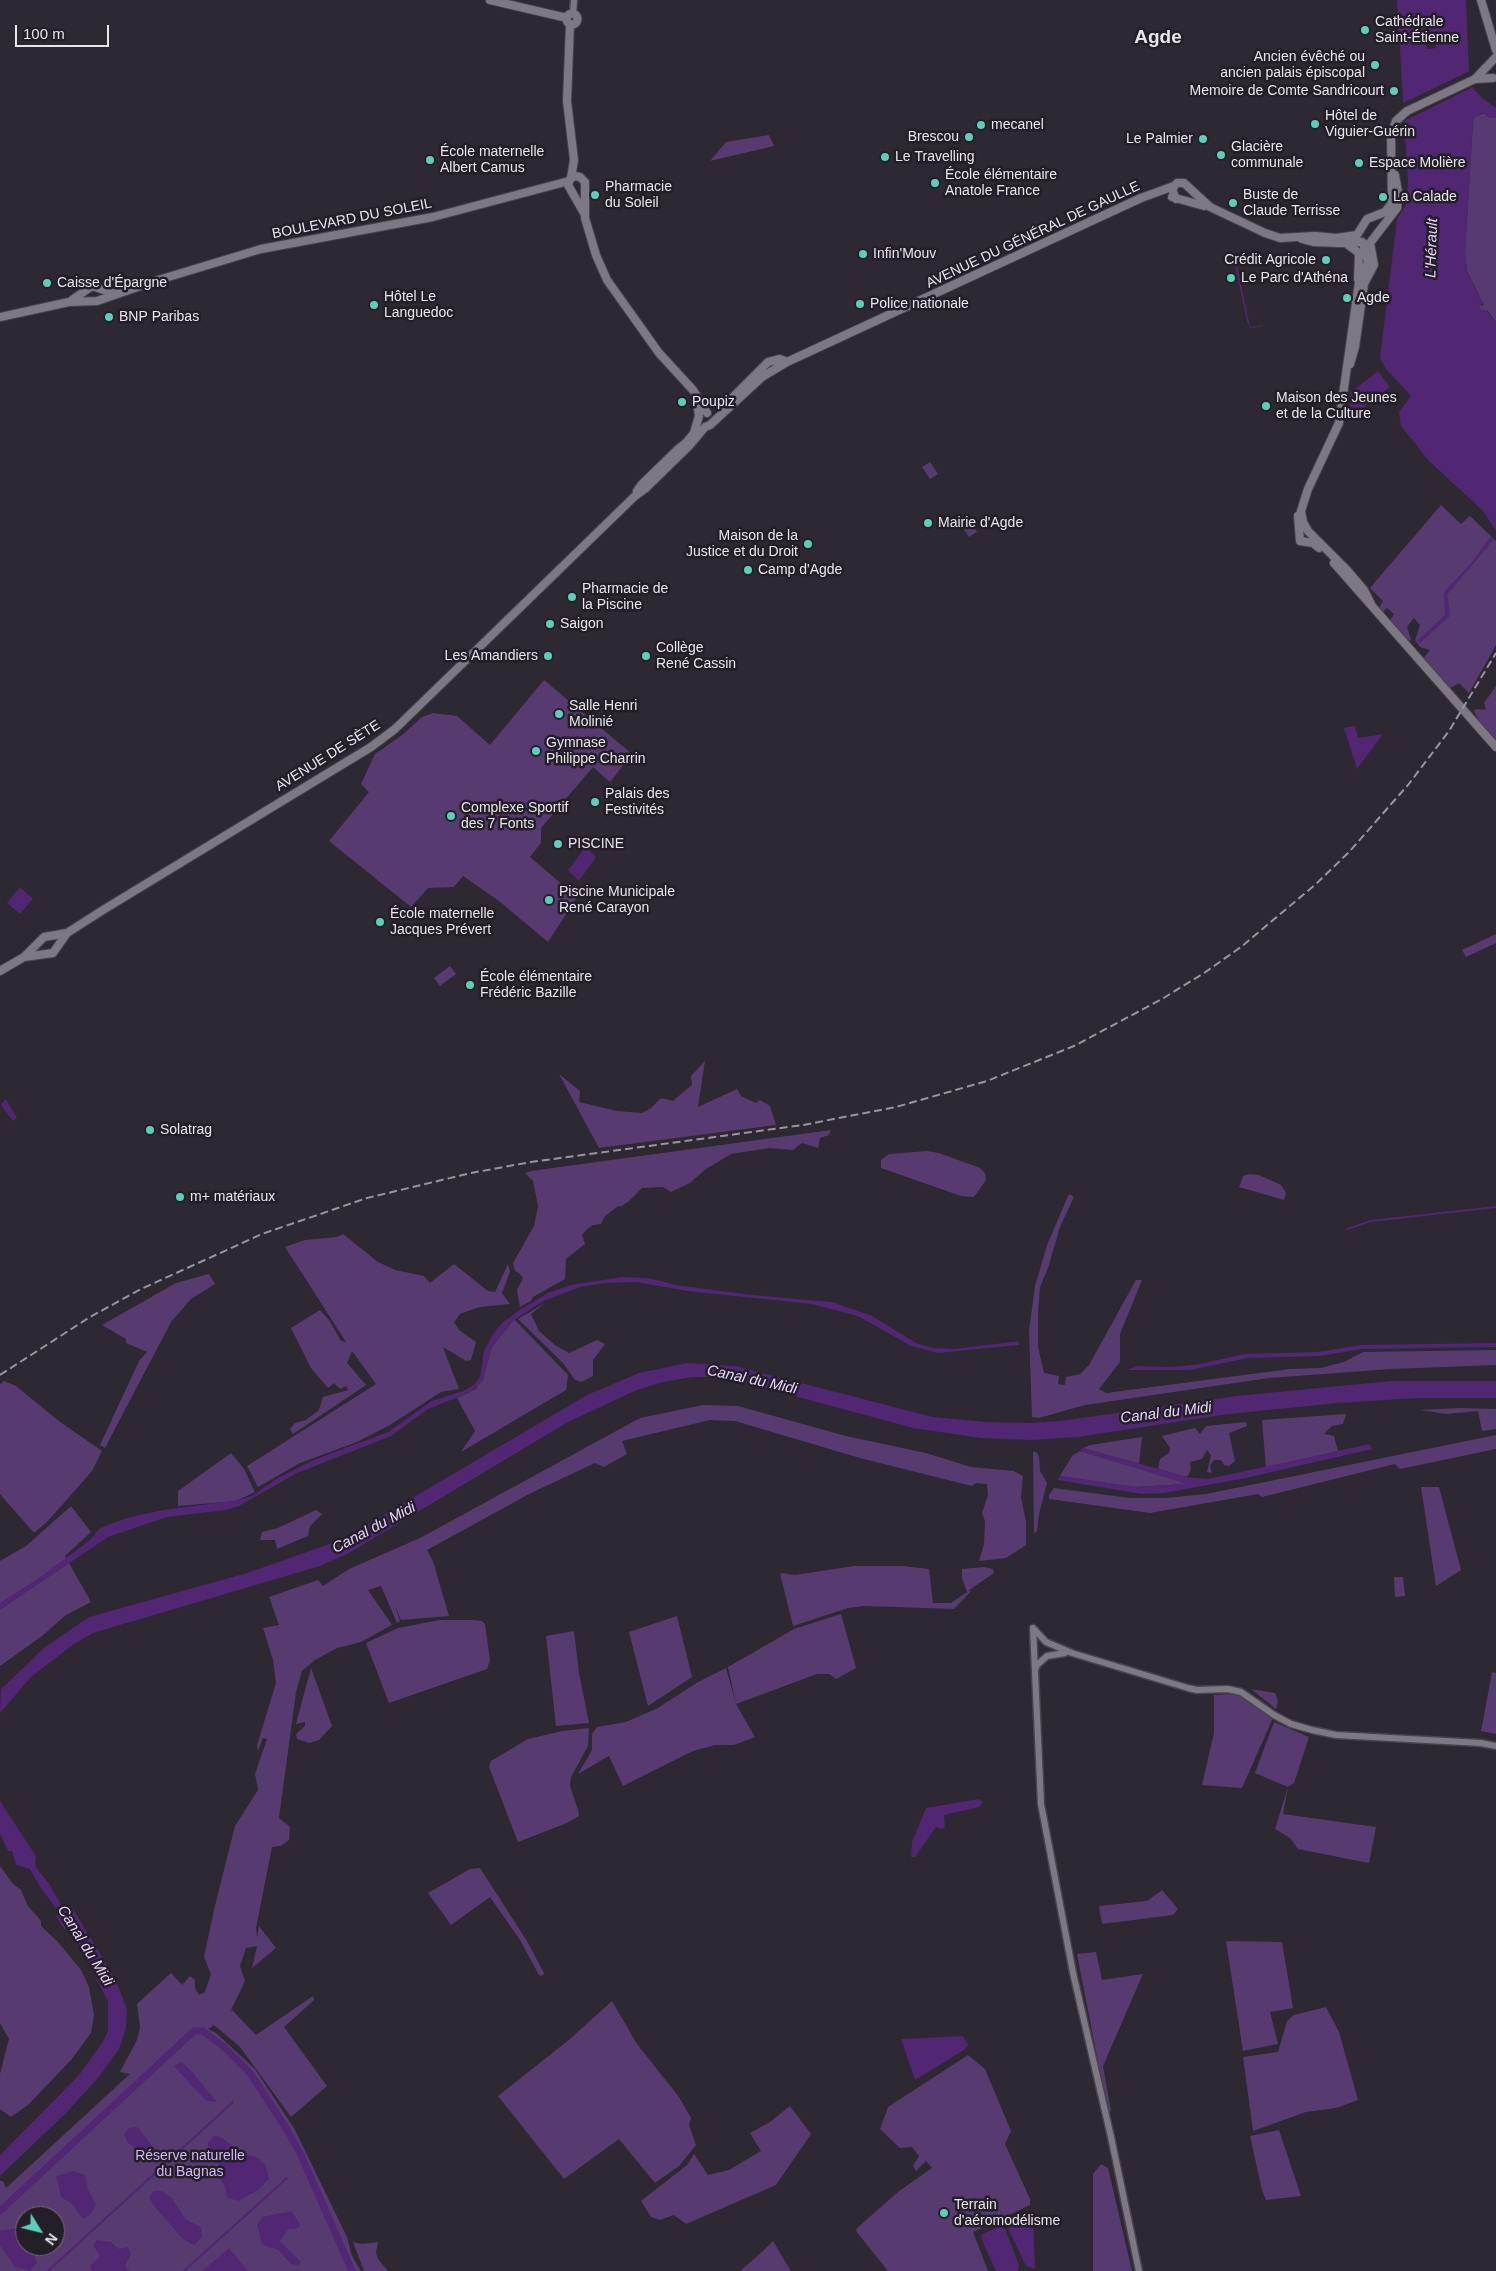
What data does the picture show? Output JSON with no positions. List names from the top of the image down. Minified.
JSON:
{"streets":{"main road":["BOULEVARD DU SOLEIL","AVENUE DU GÉNÉRAL DE GAULLE","AVENUE DE SÈTE"]},"crossings":[["AVENUE DU GÉNÉRAL DE GAULLE","AVENUE DE SÈTE"]],"districts":["Agde"],"water":["L'Hérault","Canal du Midi"],"parks":["Réserve naturelle du Bagnas"],"places":["Cathédrale Saint-Étienne","Ancien évêché ou ancien palais épiscopal","Memoire de Comte Sandricourt","Hôtel de Viguier-Guérin","mecanel","Brescou","Le Palmier","Glacière communale","Le Travelling","École maternelle Albert Camus","Espace Molière","École élémentaire Anatole France","Pharmacie du Soleil","La Calade","Buste de Claude Terrisse","Infin'Mouv","Crédit Agricole","Le Parc d'Athéna","Caisse d'Épargne","Agde","Police nationale","Hôtel Le Languedoc","BNP Paribas","Poupiz","Maison des Jeunes et de la Culture","Mairie d'Agde","Maison de la Justice et du Droit","Camp d'Agde","Pharmacie de la Piscine","Saigon","Les Amandiers","Collège René Cassin","Salle Henri Molinié","Gymnase Philippe Charrin","Palais des Festivités","Complexe Sportif des 7 Fonts","PISCINE","Piscine Municipale René Carayon","École maternelle Jacques Prévert","École élémentaire Frédéric Bazille","Solatrag","m+ matériaux","Terrain d'aéromodélisme"],"scale_bar":"100 m","north":"bottom right"}
